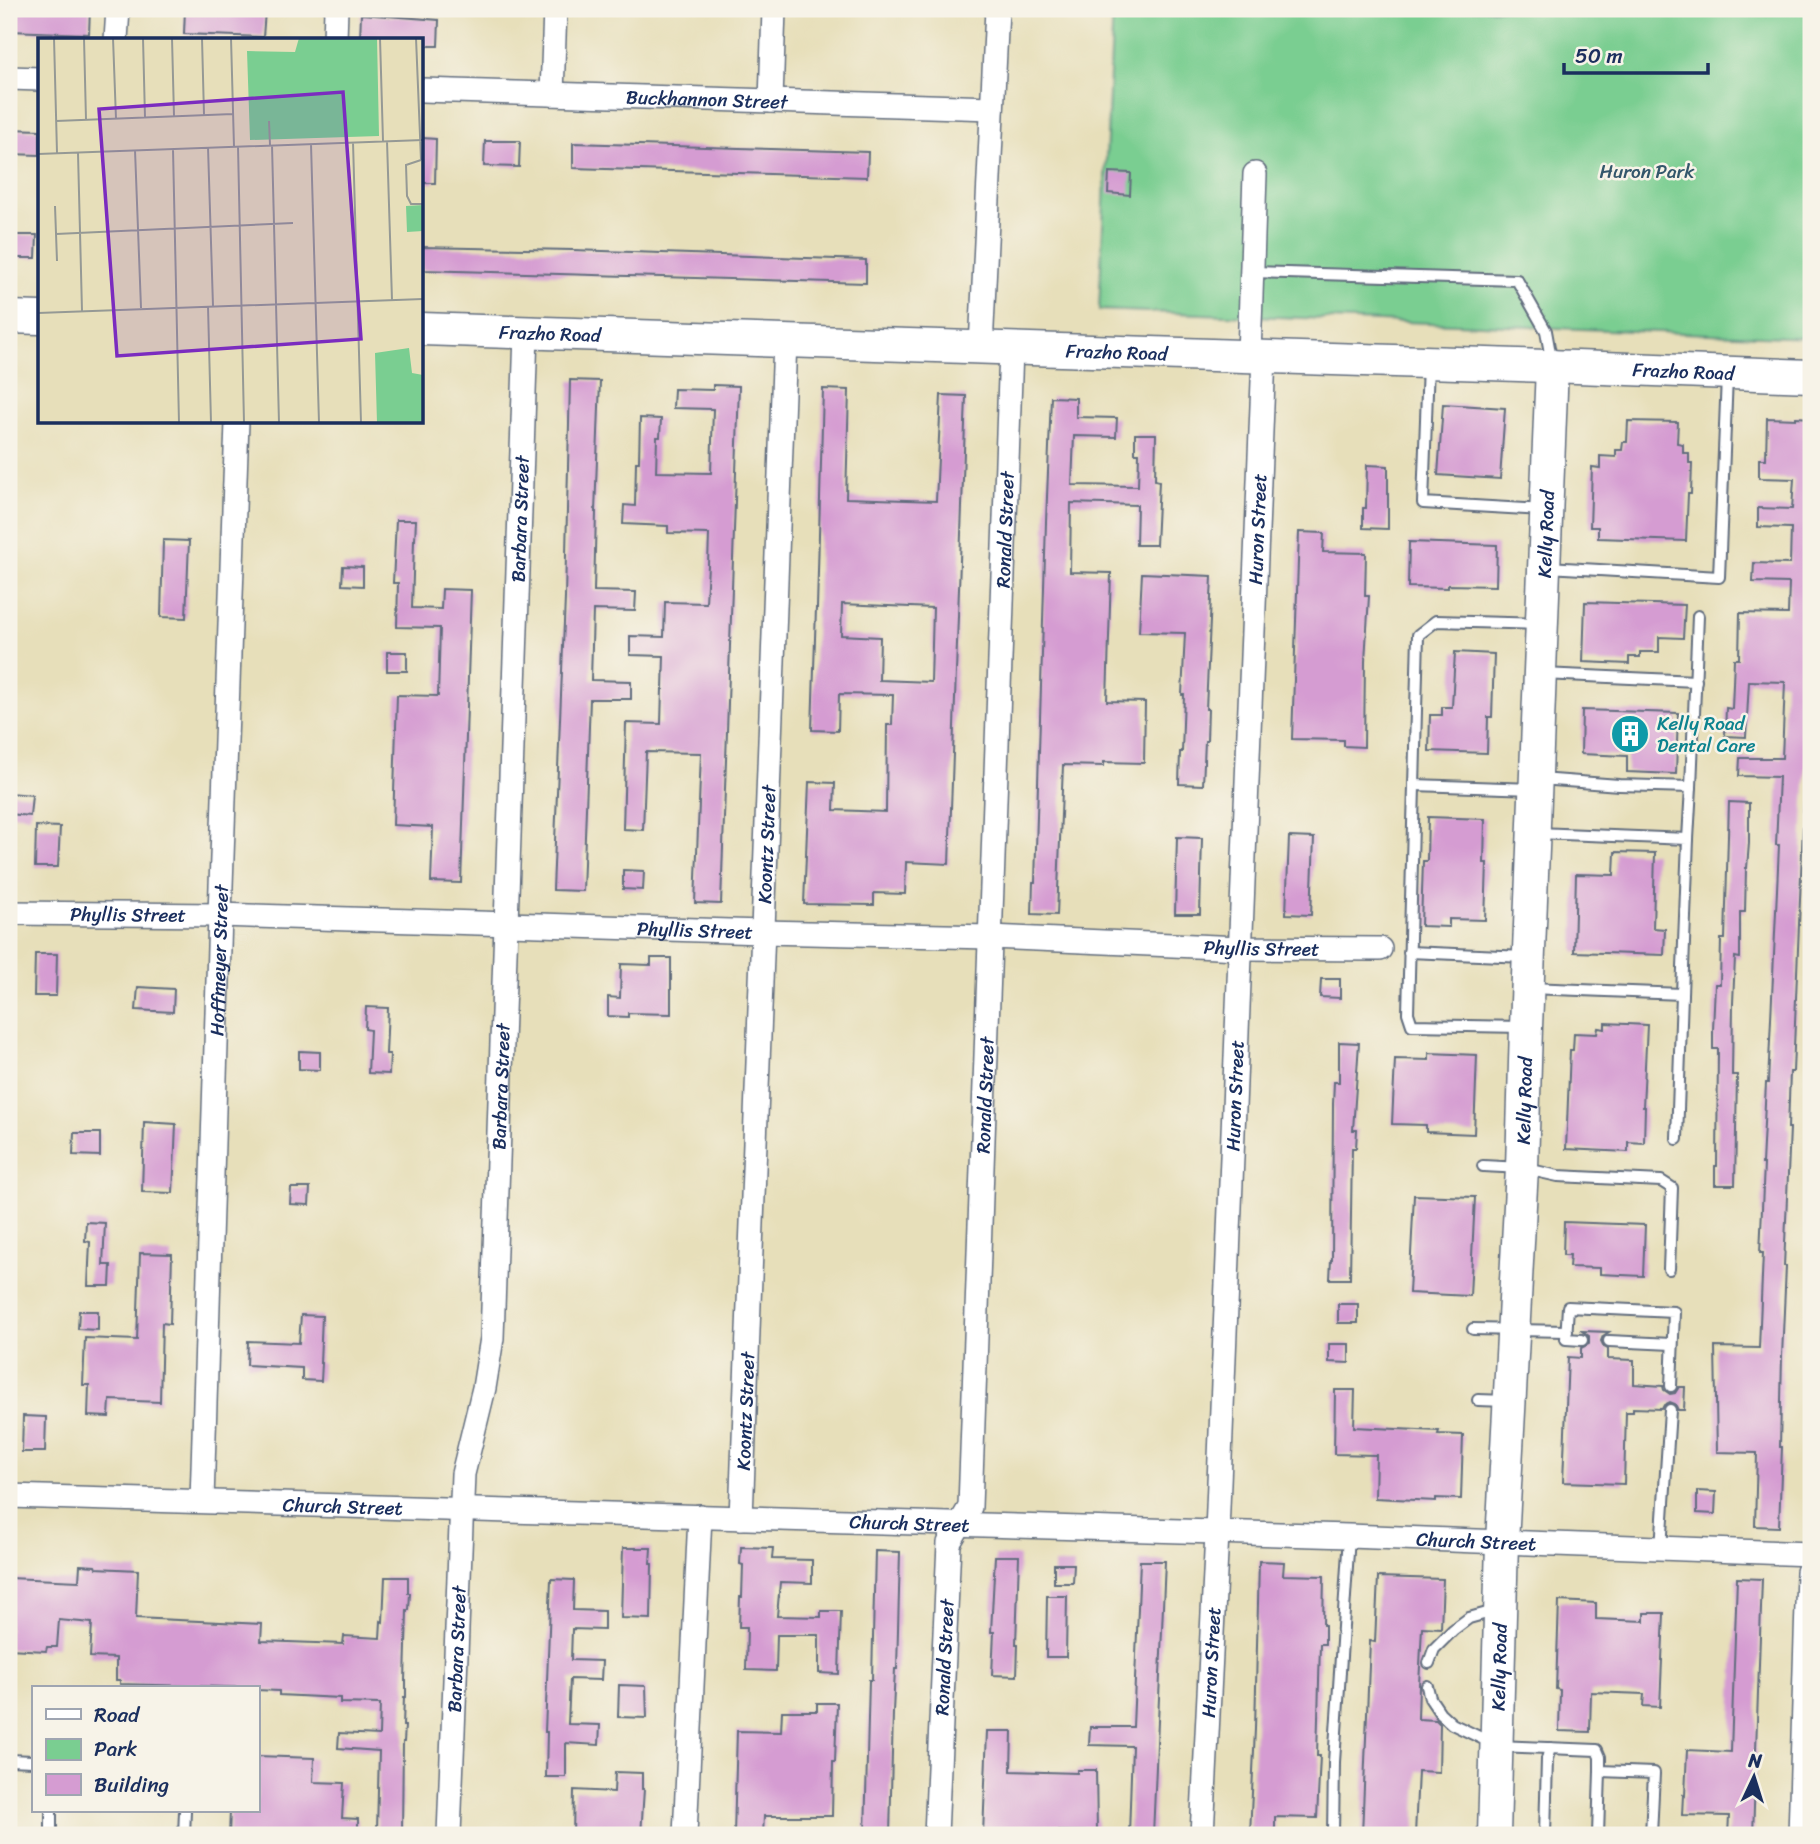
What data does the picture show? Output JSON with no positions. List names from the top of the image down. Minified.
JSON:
{"streets":{"street":["Buckhannon Street","Frazho Road","Barbara Street","Ronald Street","Huron Street","Kelly Road","Koontz Street","Phyllis Street","Hoffmeyer Street","Church Street"]},"crossings":[["Buckhannon Street","Ronald Street"],["Frazho Road","Barbara Street"],["Frazho Road","Ronald Street"],["Frazho Road","Huron Street"],["Frazho Road","Kelly Road"],["Frazho Road","Koontz Street"],["Barbara Street","Phyllis Street"],["Barbara Street","Church Street"],["Ronald Street","Phyllis Street"],["Ronald Street","Church Street"],["Huron Street","Phyllis Street"],["Huron Street","Church Street"],["Kelly Road","Church Street"],["Koontz Street","Phyllis Street"],["Koontz Street","Church Street"],["Phyllis Street","Hoffmeyer Street"],["Hoffmeyer Street","Church Street"]],"parks":["Huron Park"],"places":{"building":["Kelly Road Dental Care"]},"legend":["Road","Park","Building"],"scale_bar":"50 m","north":"top"}
